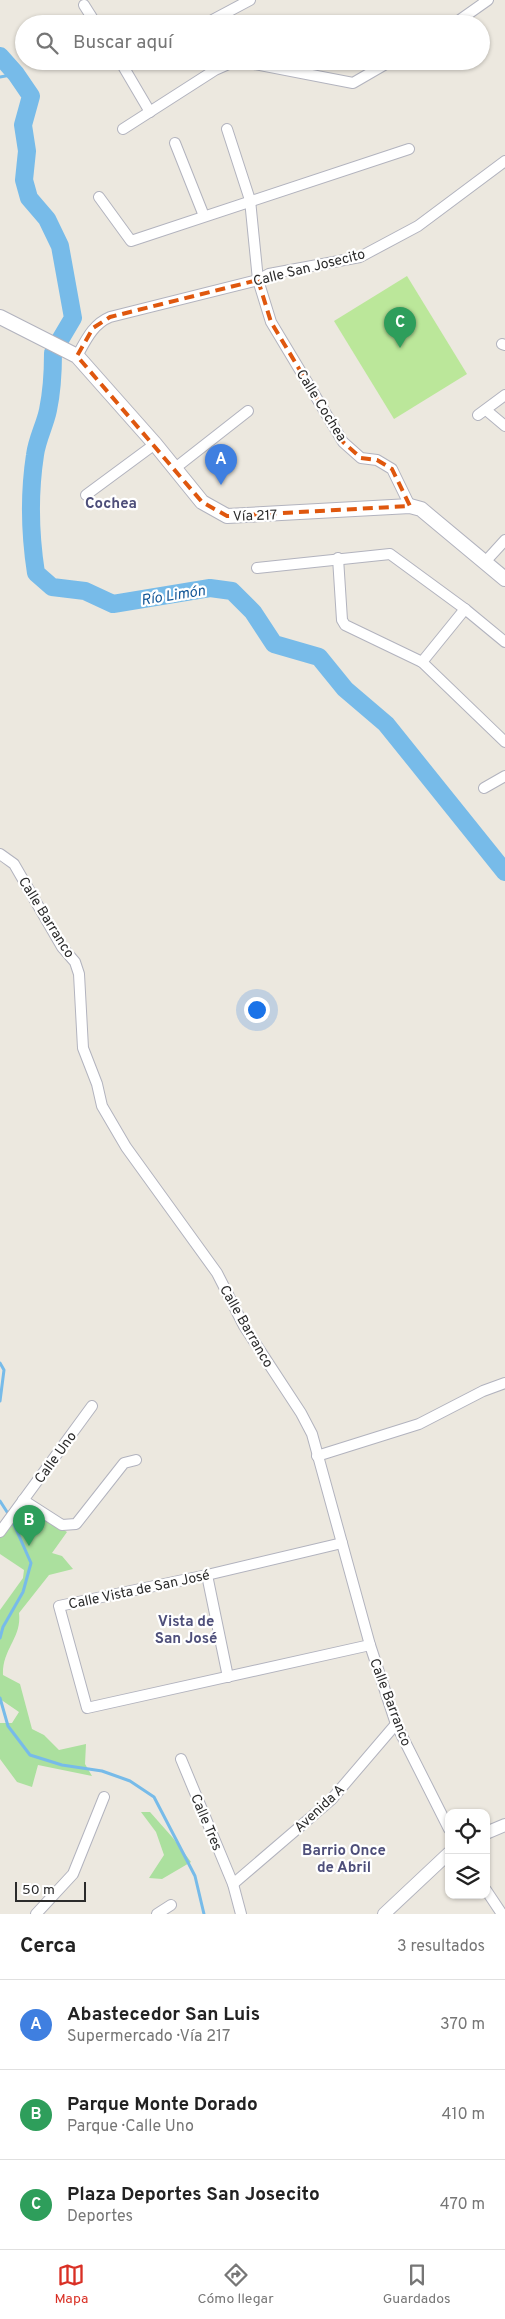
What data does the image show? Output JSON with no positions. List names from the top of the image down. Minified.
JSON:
{"streets":{"main road":["Vía 217"],"street":["Calle San Josecito","Calle Cochea","Calle Barranco","Calle Uno","Calle Vista de San José","Avenida A","Calle Tres"]},"crossings":[["Calle San Josecito","Calle Cochea"],["Calle San Josecito","Vía 217"],["Calle Cochea","Vía 217"],["Calle Barranco","Calle Vista de San José"],["Calle Barranco","Avenida A"],["Avenida A","Calle Tres"]],"districts":["Cochea","Vista de San José","Barrio Once de Abril"],"water":["Río Limón"],"scale_bar":"50 m","page":{"search":"Buscar aquí","pins":["C","A","B"],"scale":"50 m","heading":["Cerca","3 resultados"],"list":[{"mark":"A","name":"Abastecedor San Luis","note":"Supermercado · Vía 217","value":"370 m"},{"mark":"B","name":"Parque Monte Dorado","note":"Parque · Calle Uno","value":"410 m"},{"mark":"C","name":"Plaza Deportes San Josecito","note":"Deportes","value":"470 m"}],"nav":["Mapa","Cómo llegar","Guardados"]}}
